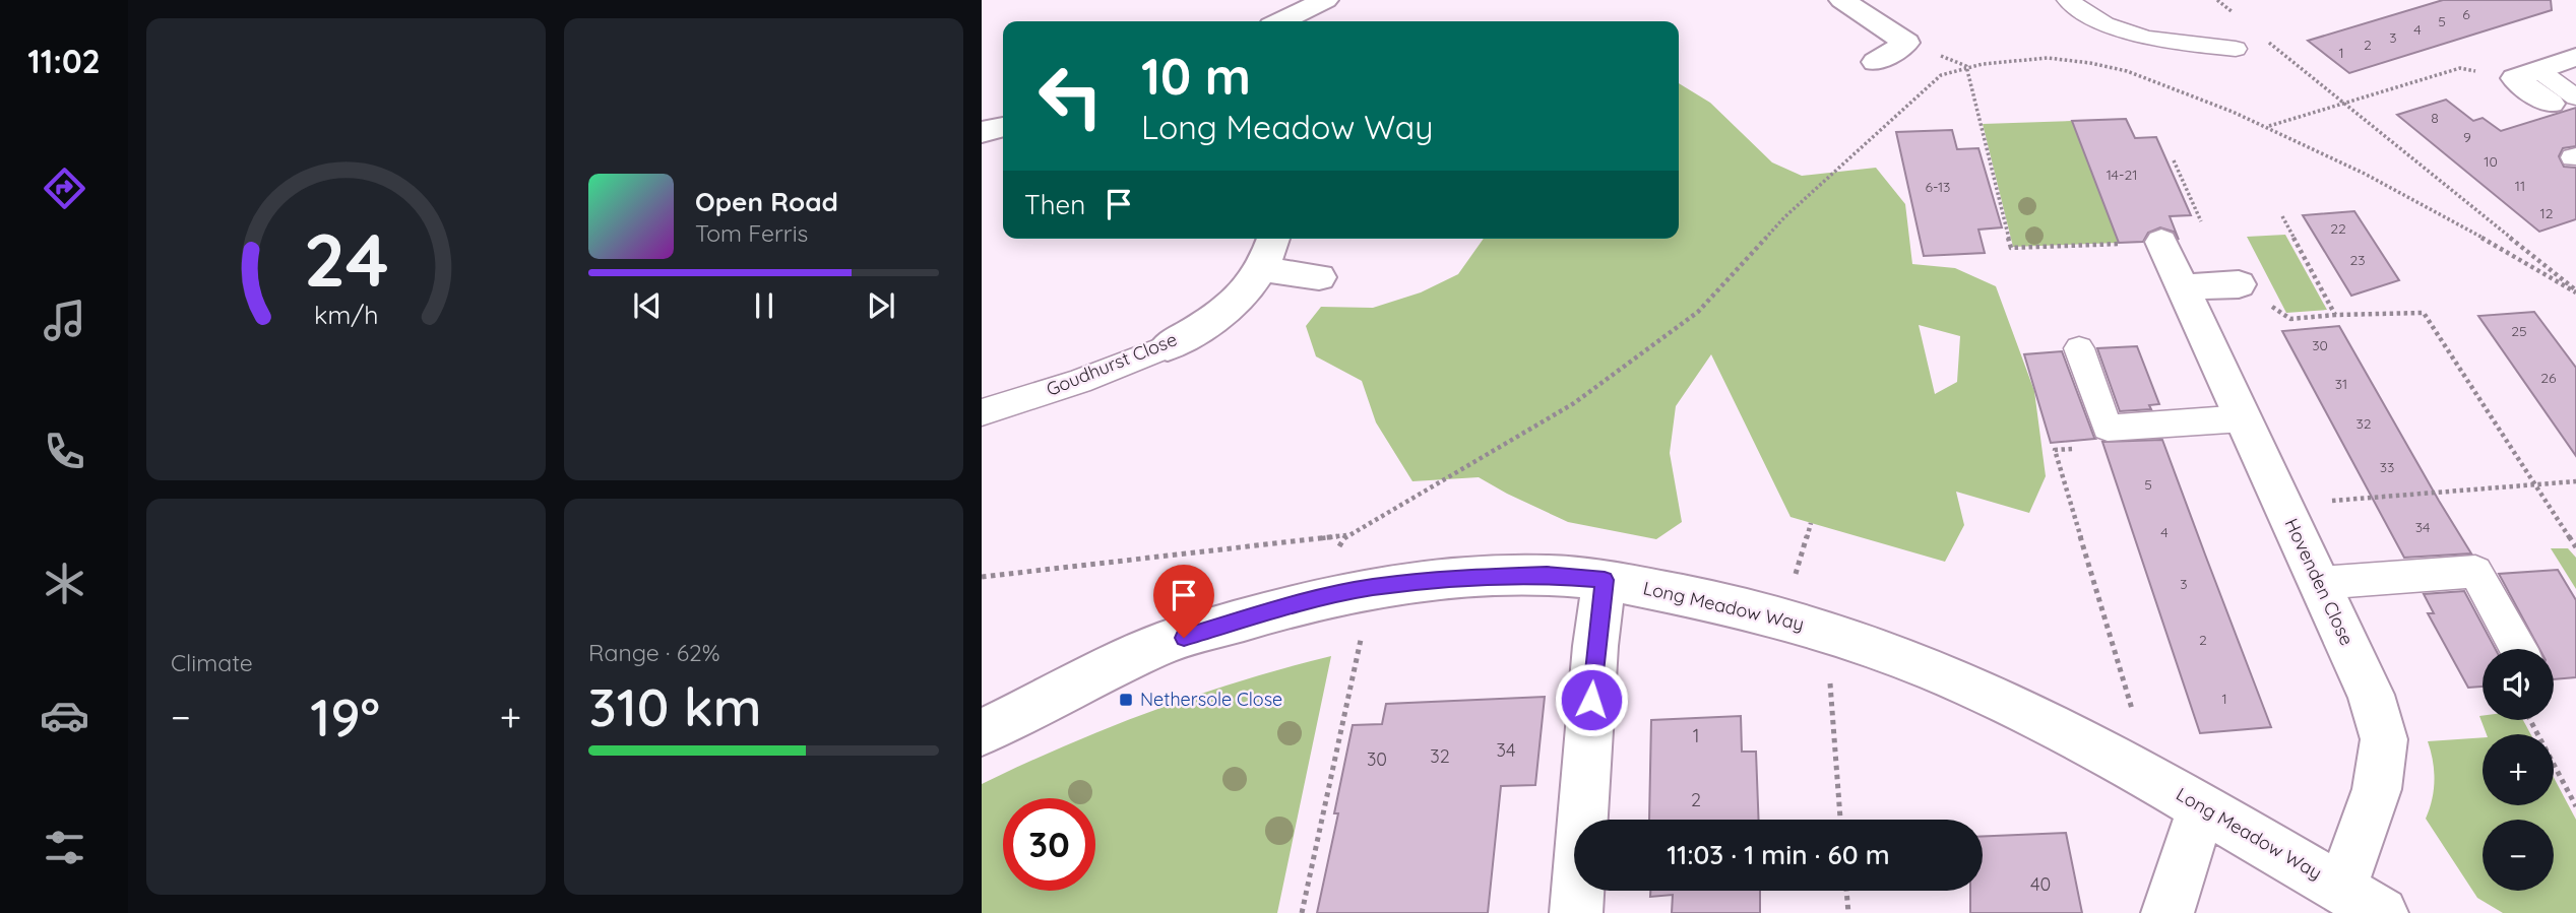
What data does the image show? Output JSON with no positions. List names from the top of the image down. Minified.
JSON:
{"streets":{"street":["Goudhurst Close","Hovenden Close","Long Meadow Way"]},"crossings":[["Hovenden Close","Long Meadow Way"]],"places":{"transit":["Nethersole Close"]},"house_numbers":["6","5","4","3","2","1","8","9","10","14-21","11","6-13","12","22","23","25","30","26","31","32","33","5","34","4","3","2","1","1","34","32","30","2","40"],"page":{"tabs":"11:02","turn":["10 m","Long Meadow Way"],"then":"Then","song":["Open Road","Tom Ferris"],"tile":["Climate",["Range · 62%","310 km"]],"map_buttons":["+","−"],"heat":["−","19°","+"],"limit":"30","trip":"11:03 · 1 min · 60 m","gauge":["24","km/h"]}}
